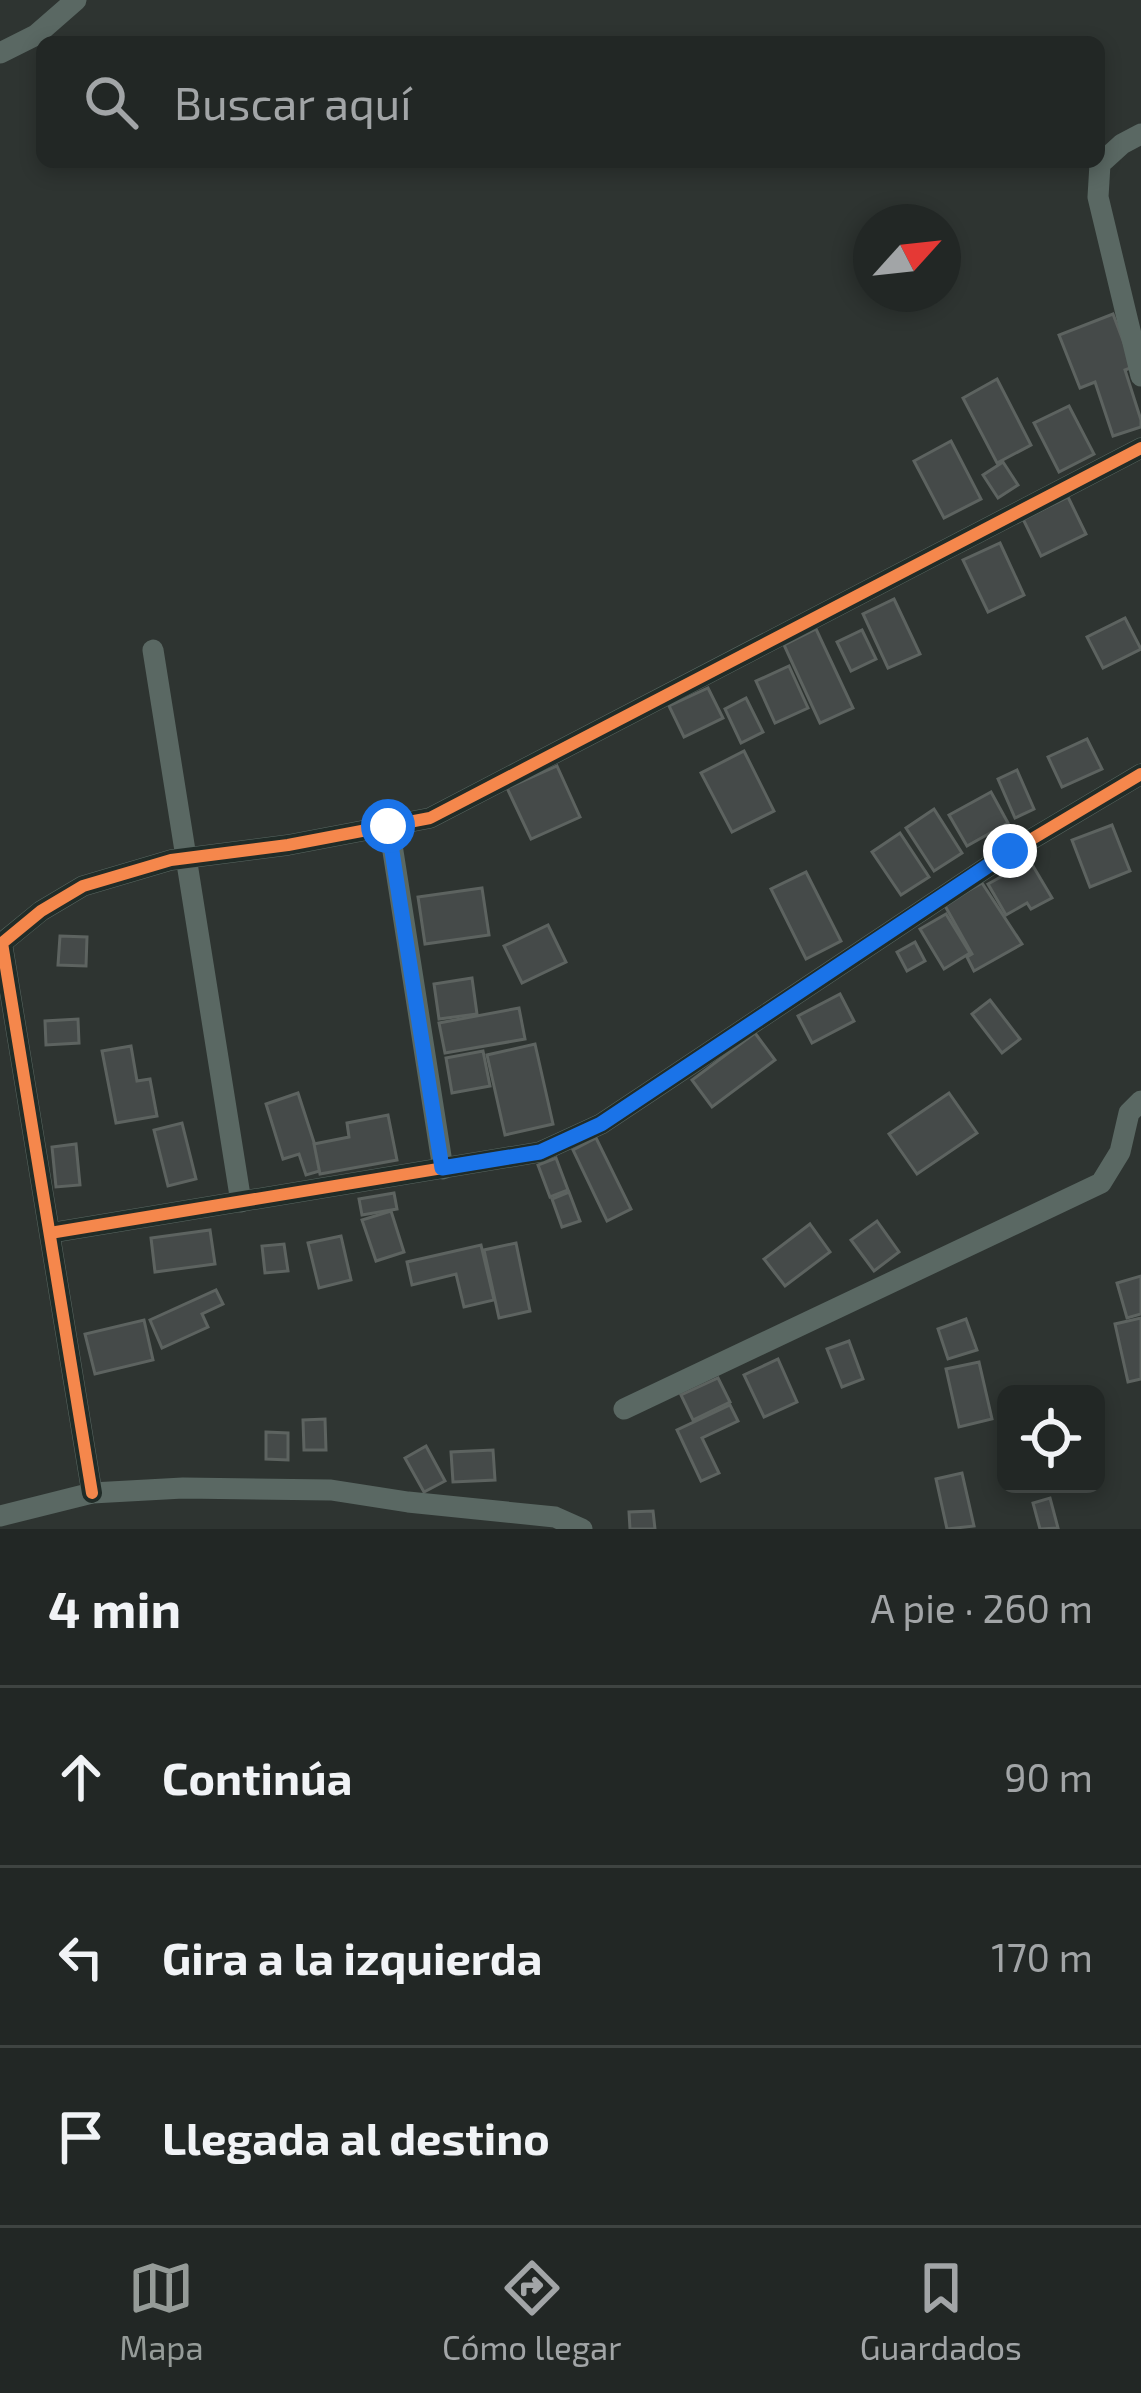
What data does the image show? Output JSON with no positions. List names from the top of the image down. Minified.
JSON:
{"north":"top right","page":{"search":"Buscar aquí","heading":["4 min","A pie · 260 m"],"list":[["Continúa","90 m"],["Gira a la izquierda","170 m"],"Llegada al destino"],"nav":["Mapa","Cómo llegar","Guardados"]}}
